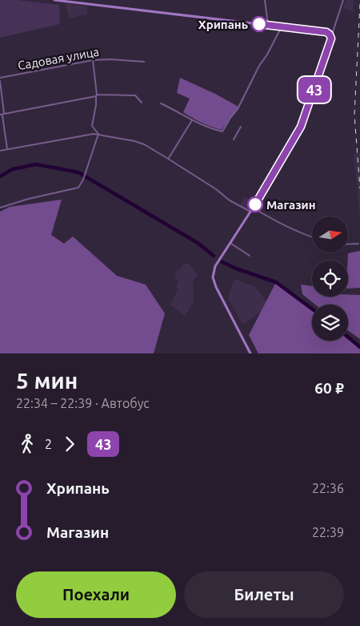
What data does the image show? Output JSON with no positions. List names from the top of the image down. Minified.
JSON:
{"streets":{"street":["Садовая улица"]},"places":["Хрипань","Магазин"],"lines":["bus line 43"],"north":"right","page":{"on_map":"43","heading":["5 мин","22:34 – 22:39 · Автобус","60 ₽"],"legs":["2","43"],"list":[{"name":"Хрипань","value":"22:36"},{"name":"Магазин","value":"22:39"}],"buttons":["Поехали","Билеты"]}}
